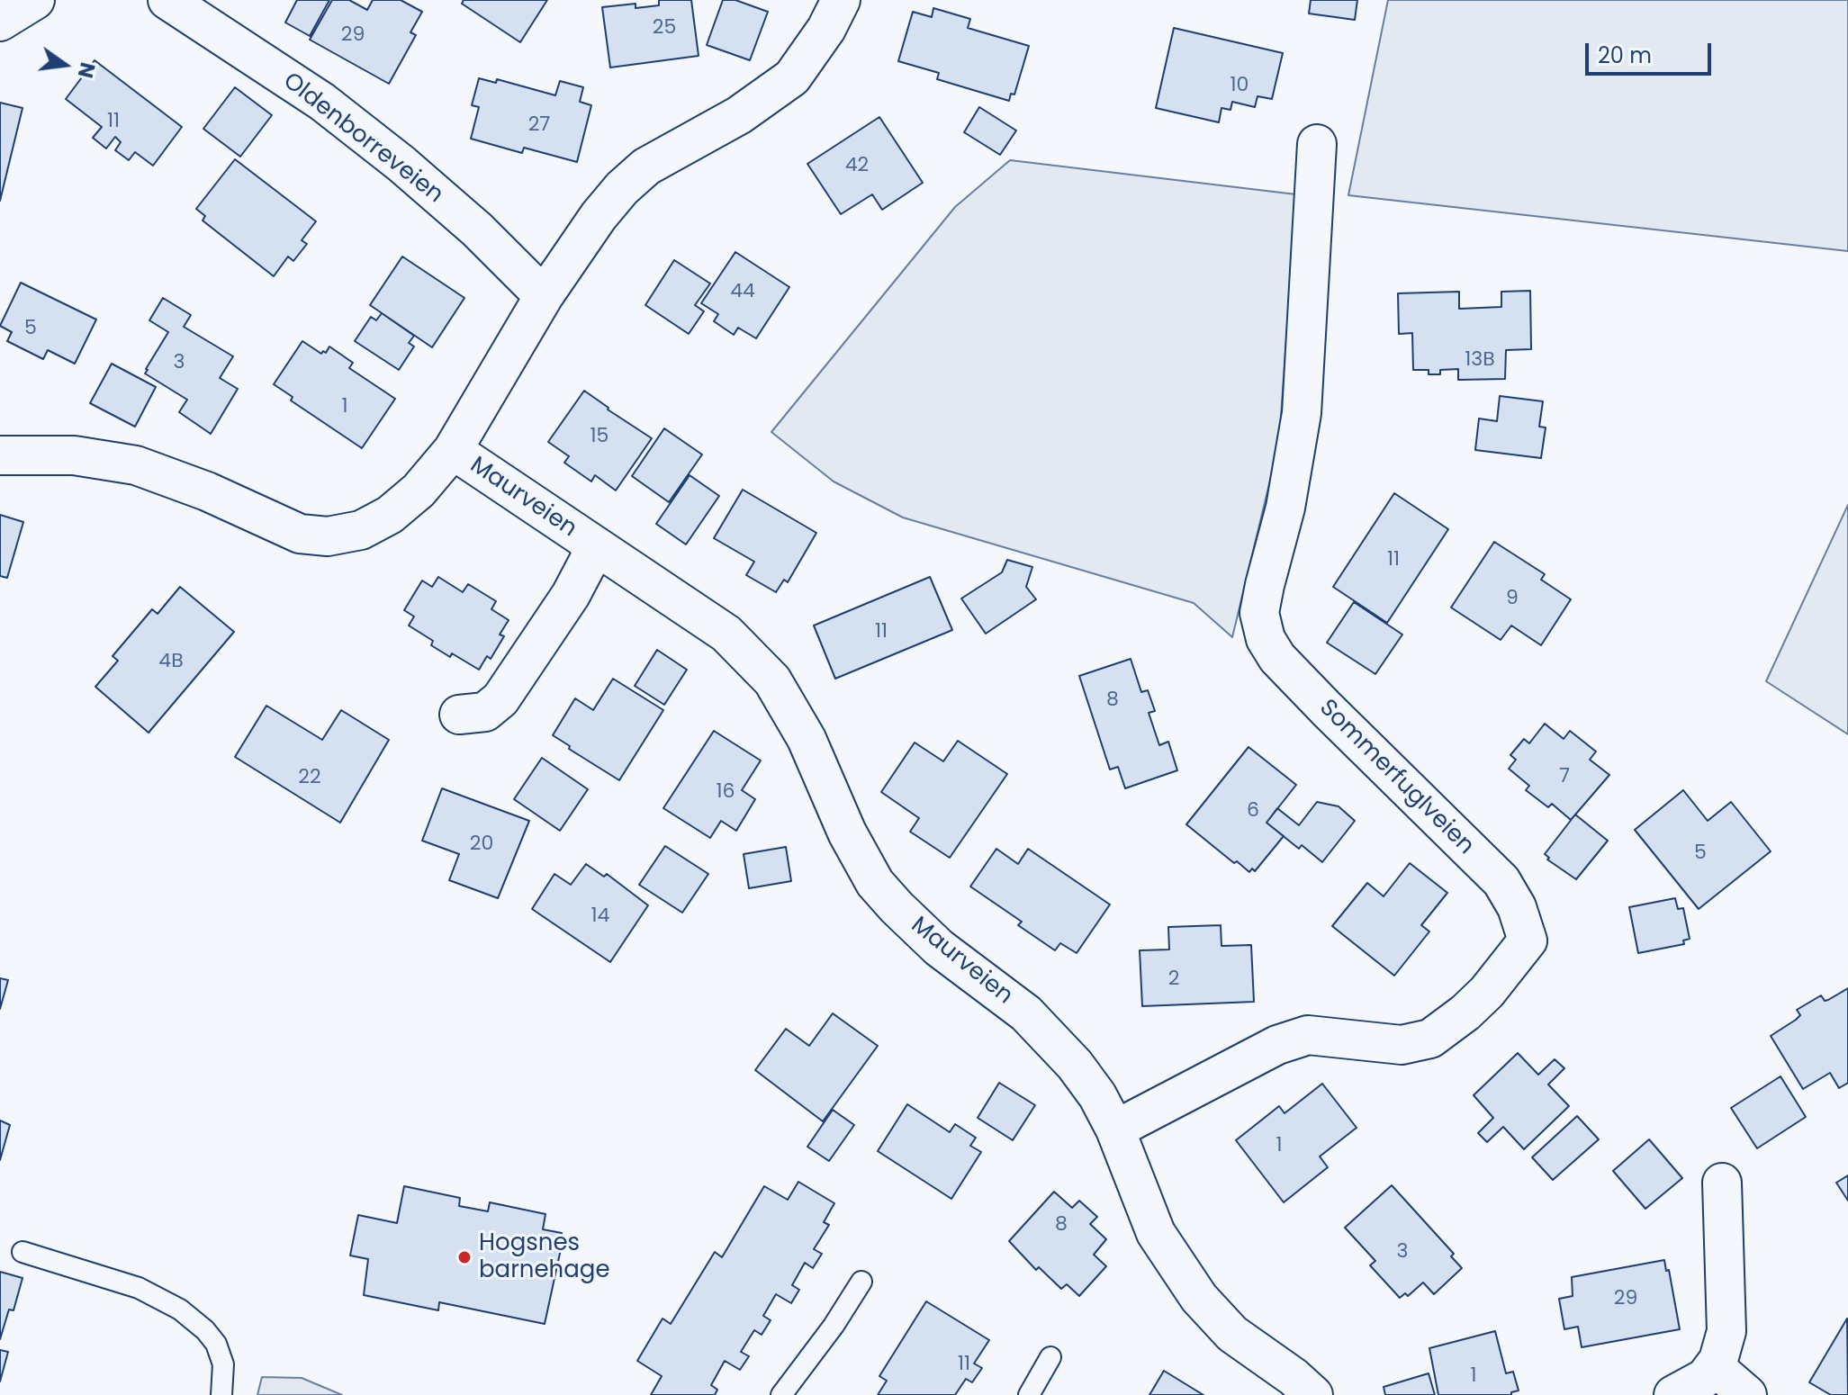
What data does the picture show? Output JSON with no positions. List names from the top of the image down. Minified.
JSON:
{"streets":{"street":["Oldenborreveien","Maurveien","Sommerfuglveien"]},"crossings":[["Maurveien","Sommerfuglveien"]],"places":["Hogsnes barnehage"],"house_numbers":["25","29","10","11","27","42","44","5","13B","3","1","15","11","9","11","4B","8","7","22","16","6","20","5","14","2","1","8","3","29","11","1"],"scale_bar":"20 m","north":"right"}
